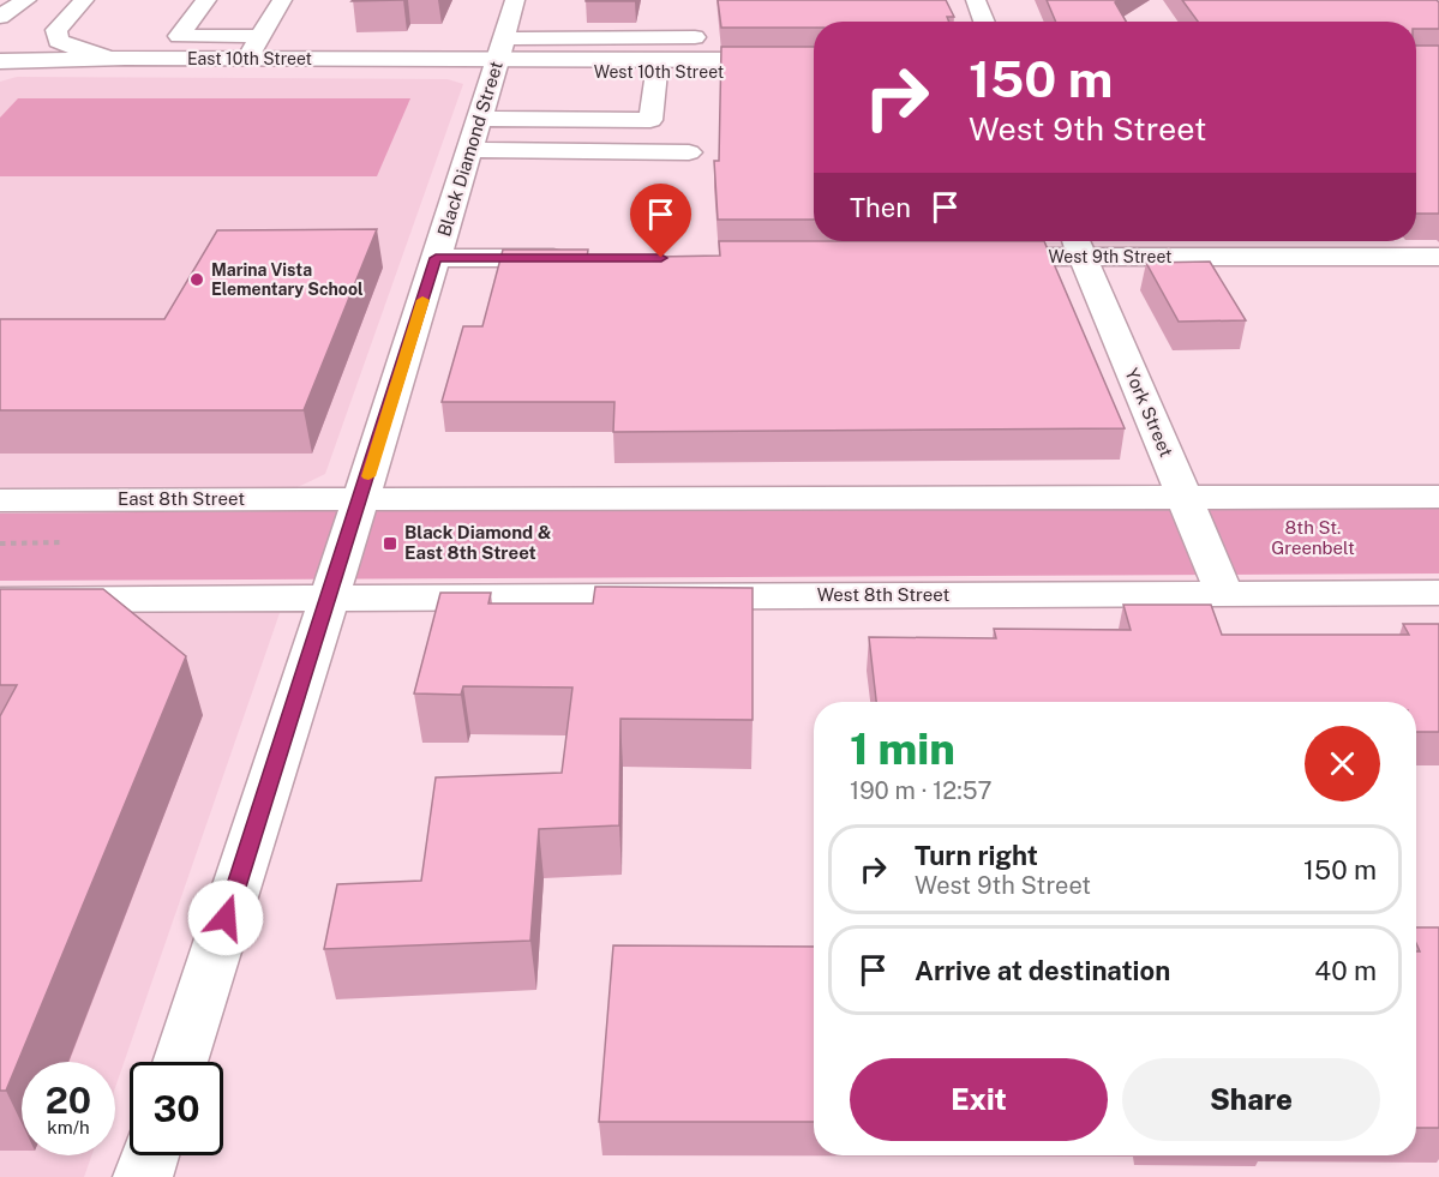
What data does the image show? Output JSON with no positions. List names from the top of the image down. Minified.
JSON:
{"streets":{"street":["East 10th Street","West 10th Street","Black Diamond Street","West 9th Street","York Street","East 8th Street","West 8th Street"]},"crossings":[["East 10th Street","West 10th Street"],["East 10th Street","Black Diamond Street"],["West 10th Street","Black Diamond Street"],["Black Diamond Street","East 8th Street"],["Black Diamond Street","West 8th Street"],["West 9th Street","York Street"],["York Street","West 8th Street"]],"parks":["8th St. Greenbelt"],"places":{"other":["Marina Vista Elementary School"],"transit":["Black Diamond & East 8th Street"]},"page":{"turn":["150 m","West 9th Street"],"then":"Then","heading":["1 min","190 m · 12:57"],"list":[{"name":"Turn right","note":"West 9th Street","value":"150 m"},{"name":"Arrive at destination","value":"40 m"}],"buttons":["Exit","Share"],"speed":"20 km/h","limit":"30"}}
